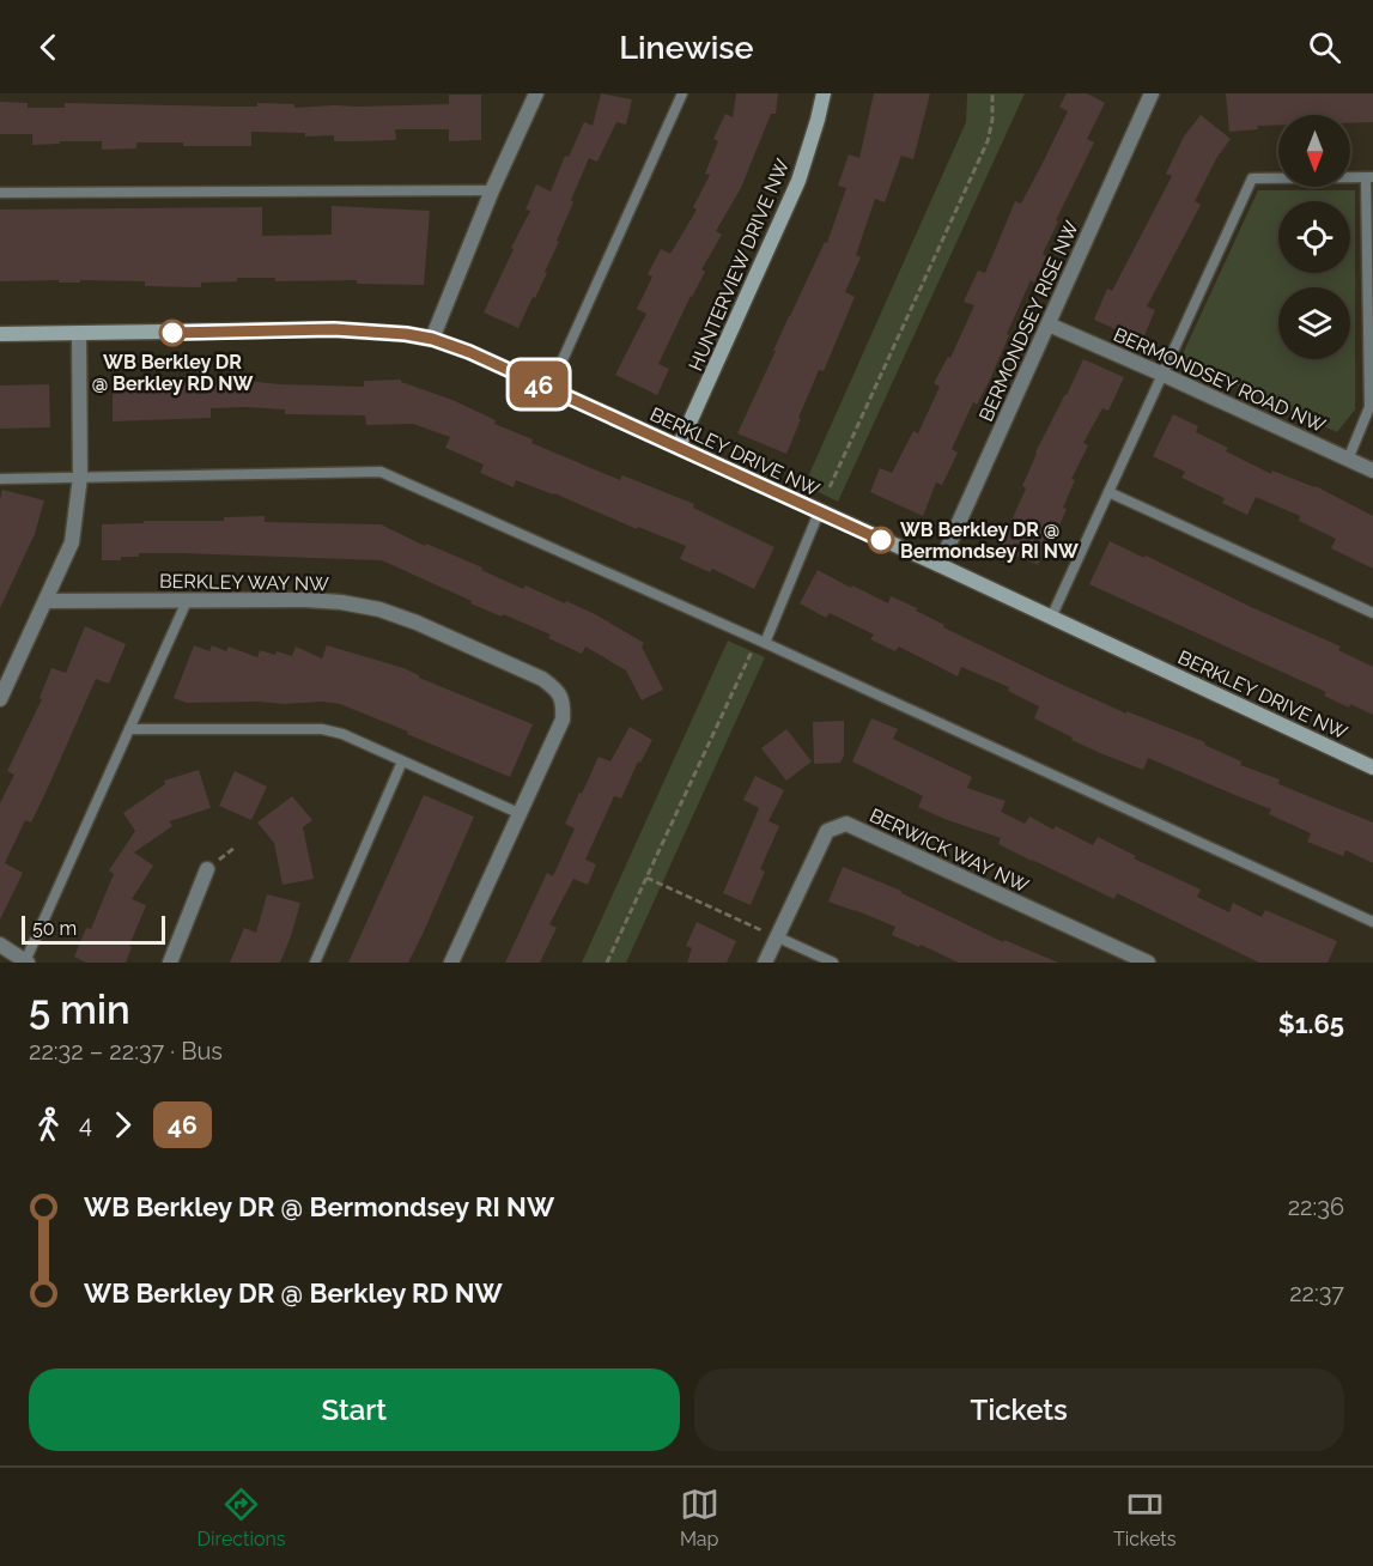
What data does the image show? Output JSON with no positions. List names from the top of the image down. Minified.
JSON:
{"streets":{"street":["HUNTERVIEW DRIVE NW","BERMONDSEY RISE NW","BERMONDSEY ROAD NW","BERKLEY DRIVE NW","BERKLEY WAY NW","BERWICK WAY NW"]},"crossings":[["HUNTERVIEW DRIVE NW","BERKLEY DRIVE NW"],["BERMONDSEY RISE NW","BERMONDSEY ROAD NW"],["BERMONDSEY RISE NW","BERKLEY DRIVE NW"]],"places":["WB Berkley DR @ Berkley RD NW","WB Berkley DR @ Bermondsey RI NW"],"lines":["bus line 46"],"scale_bar":"50 m","north":"bottom","page":{"header":"Linewise","on_map":"46","scale":"50 m","heading":["5 min","22:32 – 22:37 · Bus","$1.65"],"legs":["4","46"],"list":[{"name":"WB Berkley DR @ Bermondsey RI NW","value":"22:36"},{"name":"WB Berkley DR @ Berkley RD NW","value":"22:37"}],"buttons":["Start","Tickets"],"tabs":["Directions","Map","Tickets"]}}
